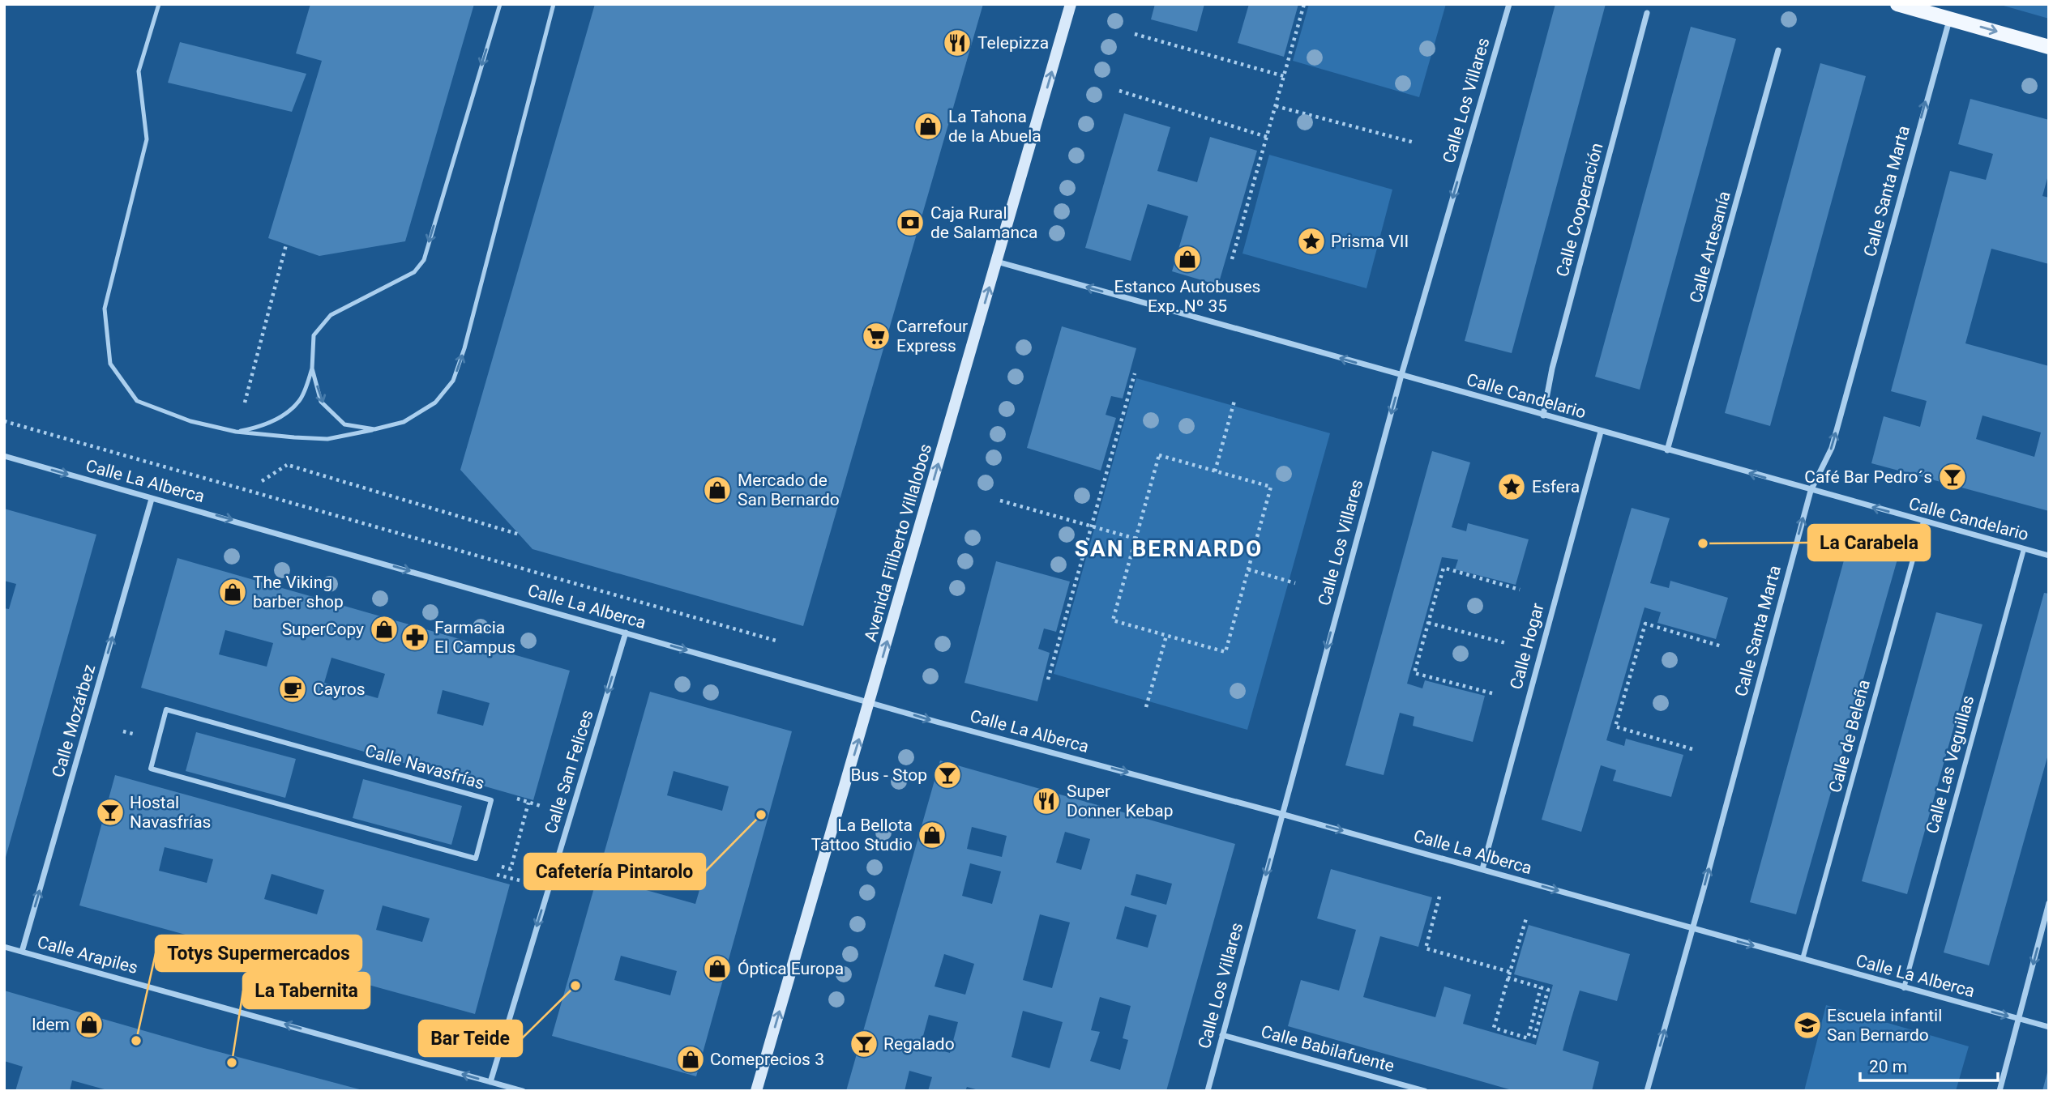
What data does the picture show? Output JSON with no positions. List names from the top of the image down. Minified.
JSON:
{"streets":{"main road":["Avenida Filiberto Villalobos"],"street":["Calle Los Villares","Calle Santa Marta","Calle Cooperación","Calle Artesanía","Calle Candelario","Calle La Alberca","Calle Hogar","Calle Mozárbez","Calle de Beleña","Calle Las Veguillas","Calle Navasfrías","Calle San Felices","Calle Arapiles","Calle Babilafuente"]},"crossings":[["Calle Los Villares","Calle Candelario"],["Calle Los Villares","Calle La Alberca"],["Calle Los Villares","Calle Babilafuente"],["Calle Santa Marta","Calle Candelario"],["Calle Santa Marta","Calle La Alberca"],["Calle Cooperación","Calle Candelario"],["Calle Artesanía","Calle Candelario"],["Calle Candelario","Avenida Filiberto Villalobos"],["Calle Candelario","Calle Hogar"],["Calle Candelario","Calle de Beleña"],["Calle Candelario","Calle Las Veguillas"],["Calle La Alberca","Avenida Filiberto Villalobos"],["Calle La Alberca","Calle Hogar"],["Calle La Alberca","Calle Mozárbez"],["Calle La Alberca","Calle de Beleña"],["Calle La Alberca","Calle Las Veguillas"],["Calle La Alberca","Calle San Felices"],["Calle Mozárbez","Calle Arapiles"],["Calle San Felices","Calle Arapiles"]],"one_way":["Calle Los Villares","Calle Santa Marta","Calle Candelario","Calle La Alberca","Avenida Filiberto Villalobos","Calle Mozárbez","Calle San Felices","Calle Arapiles"],"districts":["SAN BERNARDO"],"places":{"restaurant":["Telepizza","Super Donner Kebap"],"shop":["La Tahona de la Abuela","Estanco Autobuses Exp. Nº 35","Mercado de San Bernardo","The Viking barber shop","SuperCopy","La Bellota Tattoo Studio","Óptica Europa","Idem","Comeprecios 3"],"bank":["Caja Rural de Salamanca"],"place":["Prisma VII","Esfera"],"supermarket":["Carrefour Express"],"bar":["Café Bar Pedro´s","Bus - Stop","Hostal Navasfrías","Regalado"],"other":["La Carabela","Cafetería Pintarolo","Bar Teide","Totys Supermercados","La Tabernita"],"pharmacy":["Farmacia El Campus"],"cafe":["Cayros"],"school or university":["Escuela infantil San Bernardo"]},"scale_bar":"20 m"}
